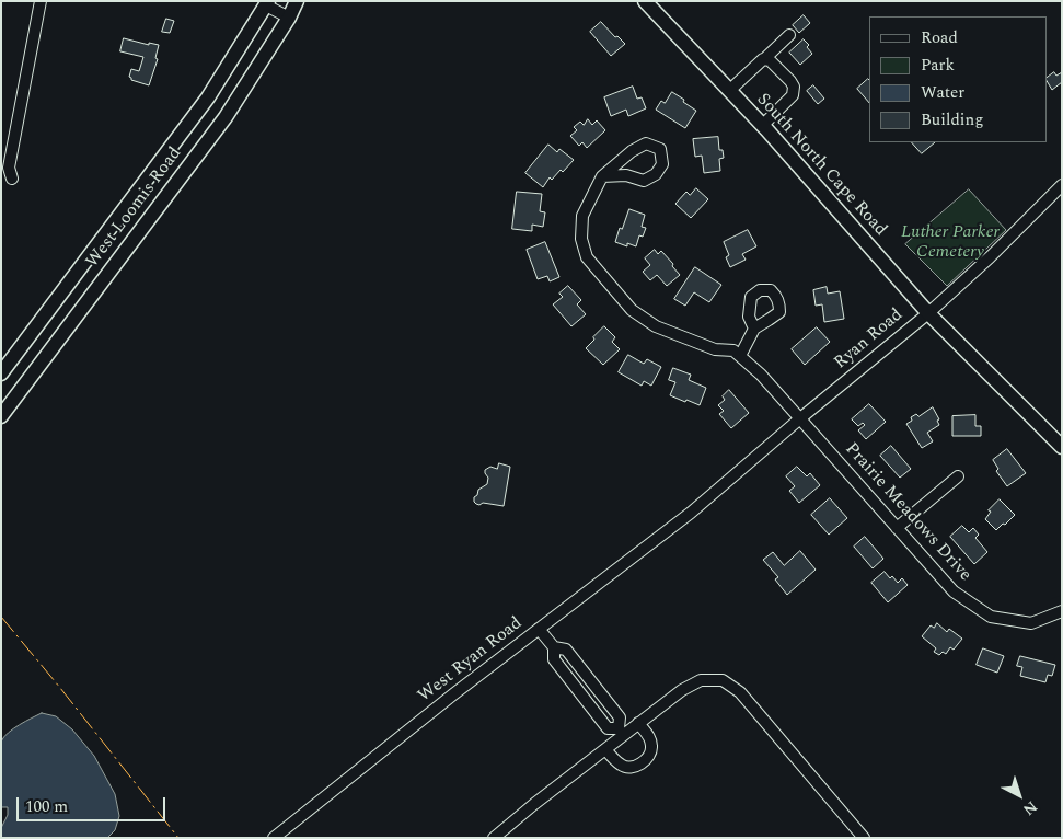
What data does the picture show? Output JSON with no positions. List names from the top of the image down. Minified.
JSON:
{"streets":{"main road":["South North Cape Road","West Loomis Road"],"street":["Ryan Road","Prairie Meadows Drive","West Ryan Road"]},"crossings":[["South North Cape Road","Ryan Road"],["Ryan Road","Prairie Meadows Drive"],["Ryan Road","West Ryan Road"]],"parks":["Luther Parker Cemetery"],"legend":["Road","Park","Water","Building"],"scale_bar":"100 m","north":"bottom right"}
